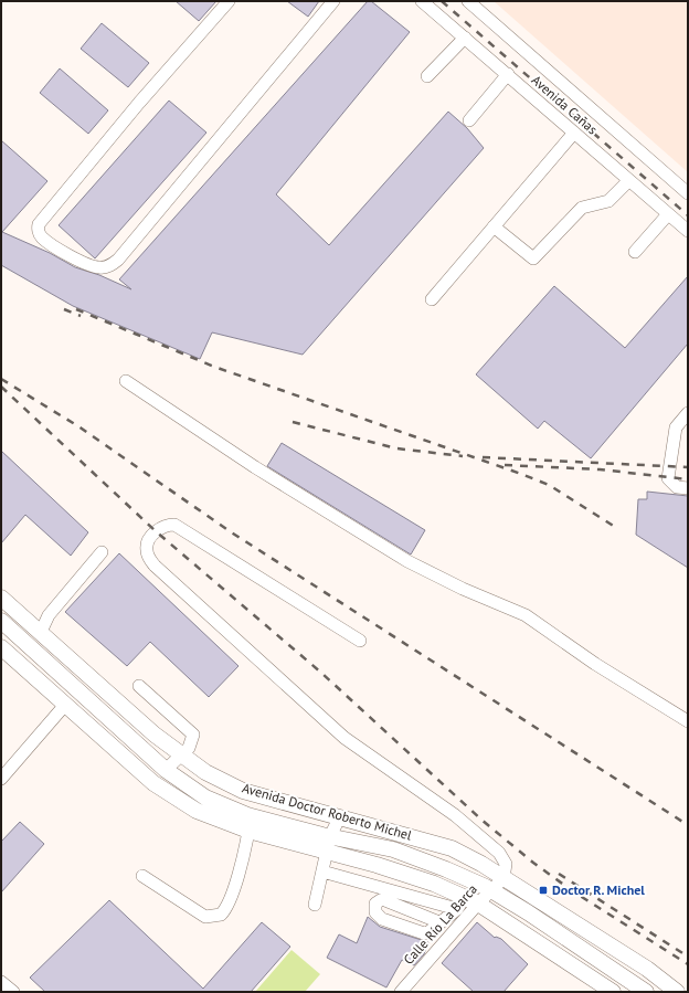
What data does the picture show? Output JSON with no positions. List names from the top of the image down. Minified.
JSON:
{"streets":{"main road":["Avenida Doctor Roberto Michel"],"street":["Avenida Cañas","Calle Río La Barca"]},"crossings":[["Avenida Doctor Roberto Michel","Calle Río La Barca"]],"places":{"transit":["Doctor R. Michel"]}}
